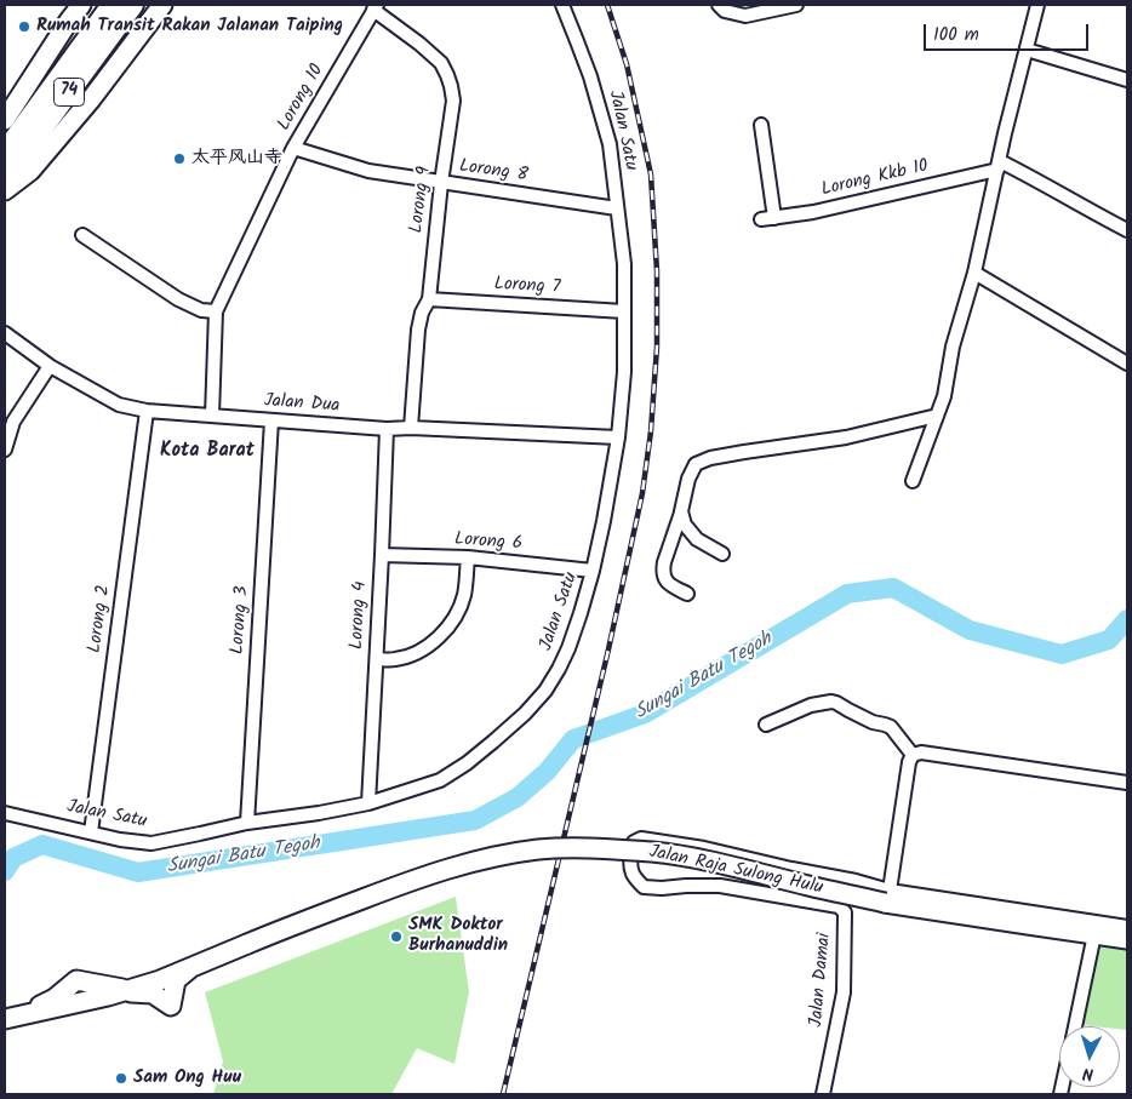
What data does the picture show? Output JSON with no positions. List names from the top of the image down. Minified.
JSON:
{"streets":{"main road":["74"],"street":["Lorong 10","Jalan Satu","Lorong 8","Lorong Kkb 10","Lorong 9","Lorong 7","Jalan Dua","Lorong 6","Lorong 4","Lorong 2","Lorong 3","Jalan Raja Sulong Hulu","Jalan Damai"]},"crossings":[["Lorong 10","Lorong 8"],["Lorong 10","Lorong 9"],["Lorong 10","Jalan Dua"],["Jalan Satu","Lorong 8"],["Jalan Satu","Lorong 7"],["Jalan Satu","Jalan Dua"],["Jalan Satu","Lorong 6"],["Jalan Satu","Lorong 4"],["Jalan Satu","Lorong 2"],["Jalan Satu","Lorong 3"],["Lorong 8","Lorong 9"],["Lorong 9","Lorong 7"],["Lorong 9","Jalan Dua"],["Jalan Dua","Lorong 4"],["Jalan Dua","Lorong 2"],["Jalan Dua","Lorong 3"],["Lorong 6","Lorong 4"],["Jalan Raja Sulong Hulu","Jalan Damai"]],"districts":["Kota Barat"],"water":["Sungai Batu Tegoh"],"places":["Rumah Transit Rakan Jalanan Taiping","太平风山寺","SMK Doktor Burhanuddin","Sam Ong Huu"],"scale_bar":"100 m","north":"bottom"}
